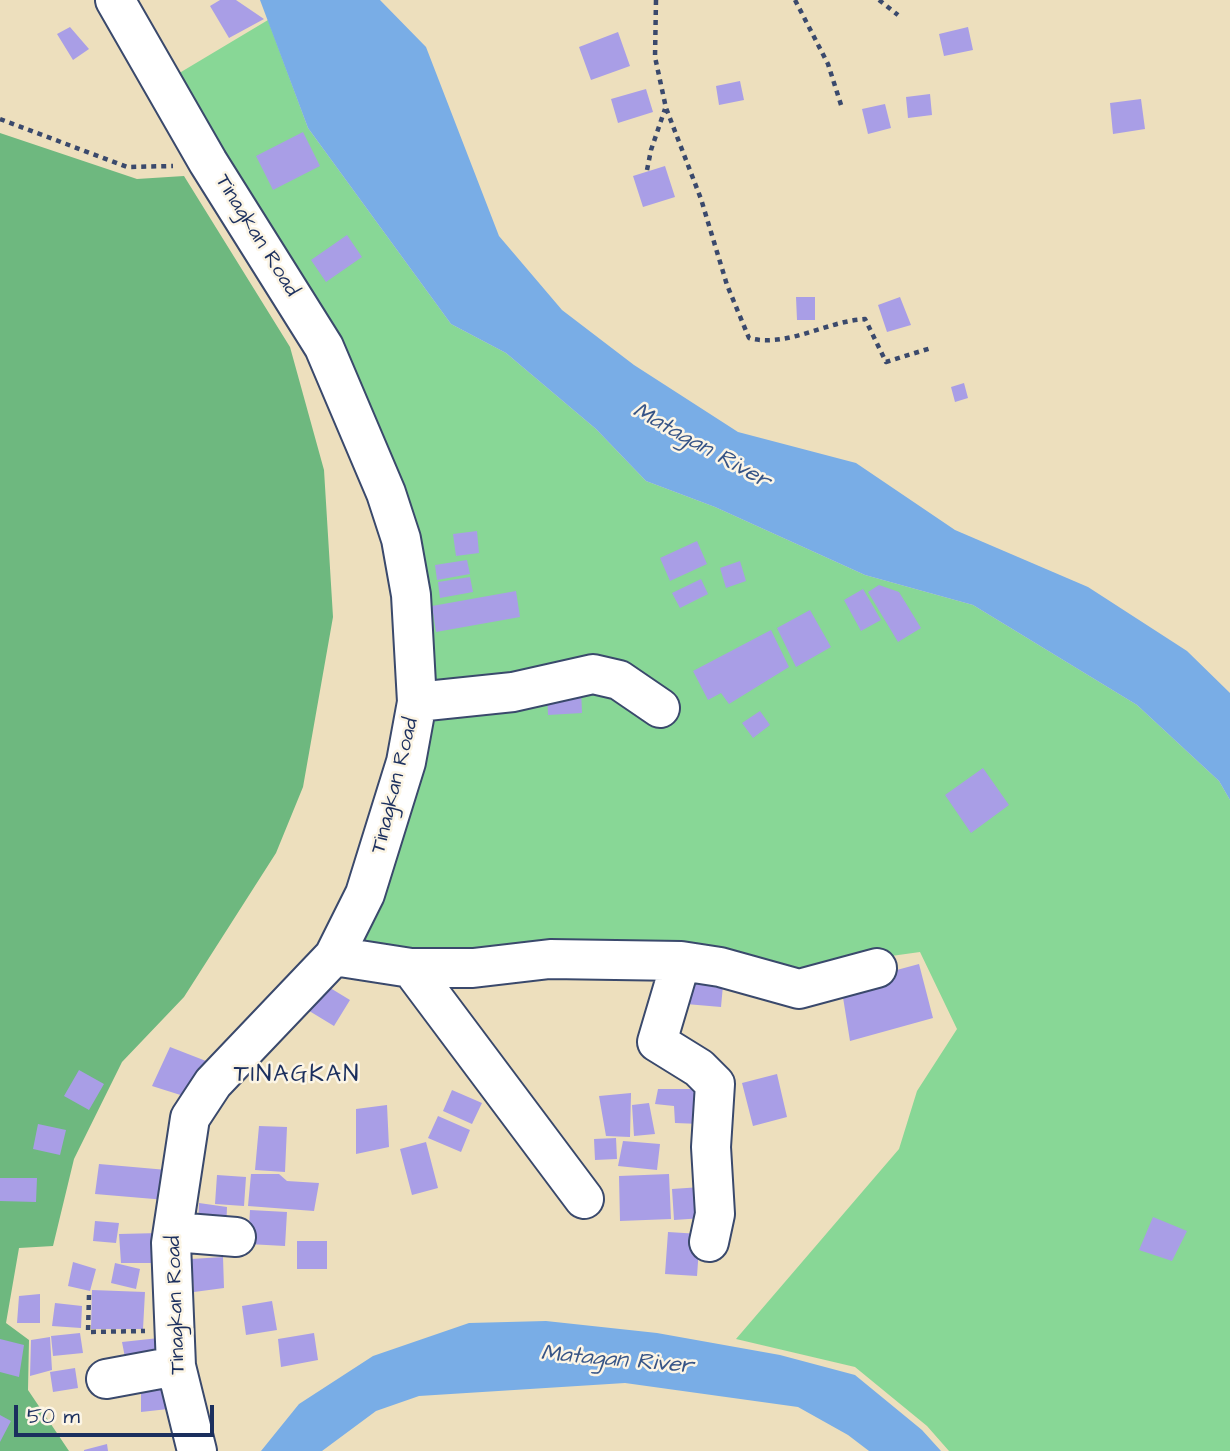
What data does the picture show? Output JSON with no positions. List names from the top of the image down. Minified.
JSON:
{"streets":{"street":["Tinagkan Road"]},"districts":["TINAGKAN"],"water":["Matagan River"],"scale_bar":"50 m"}
